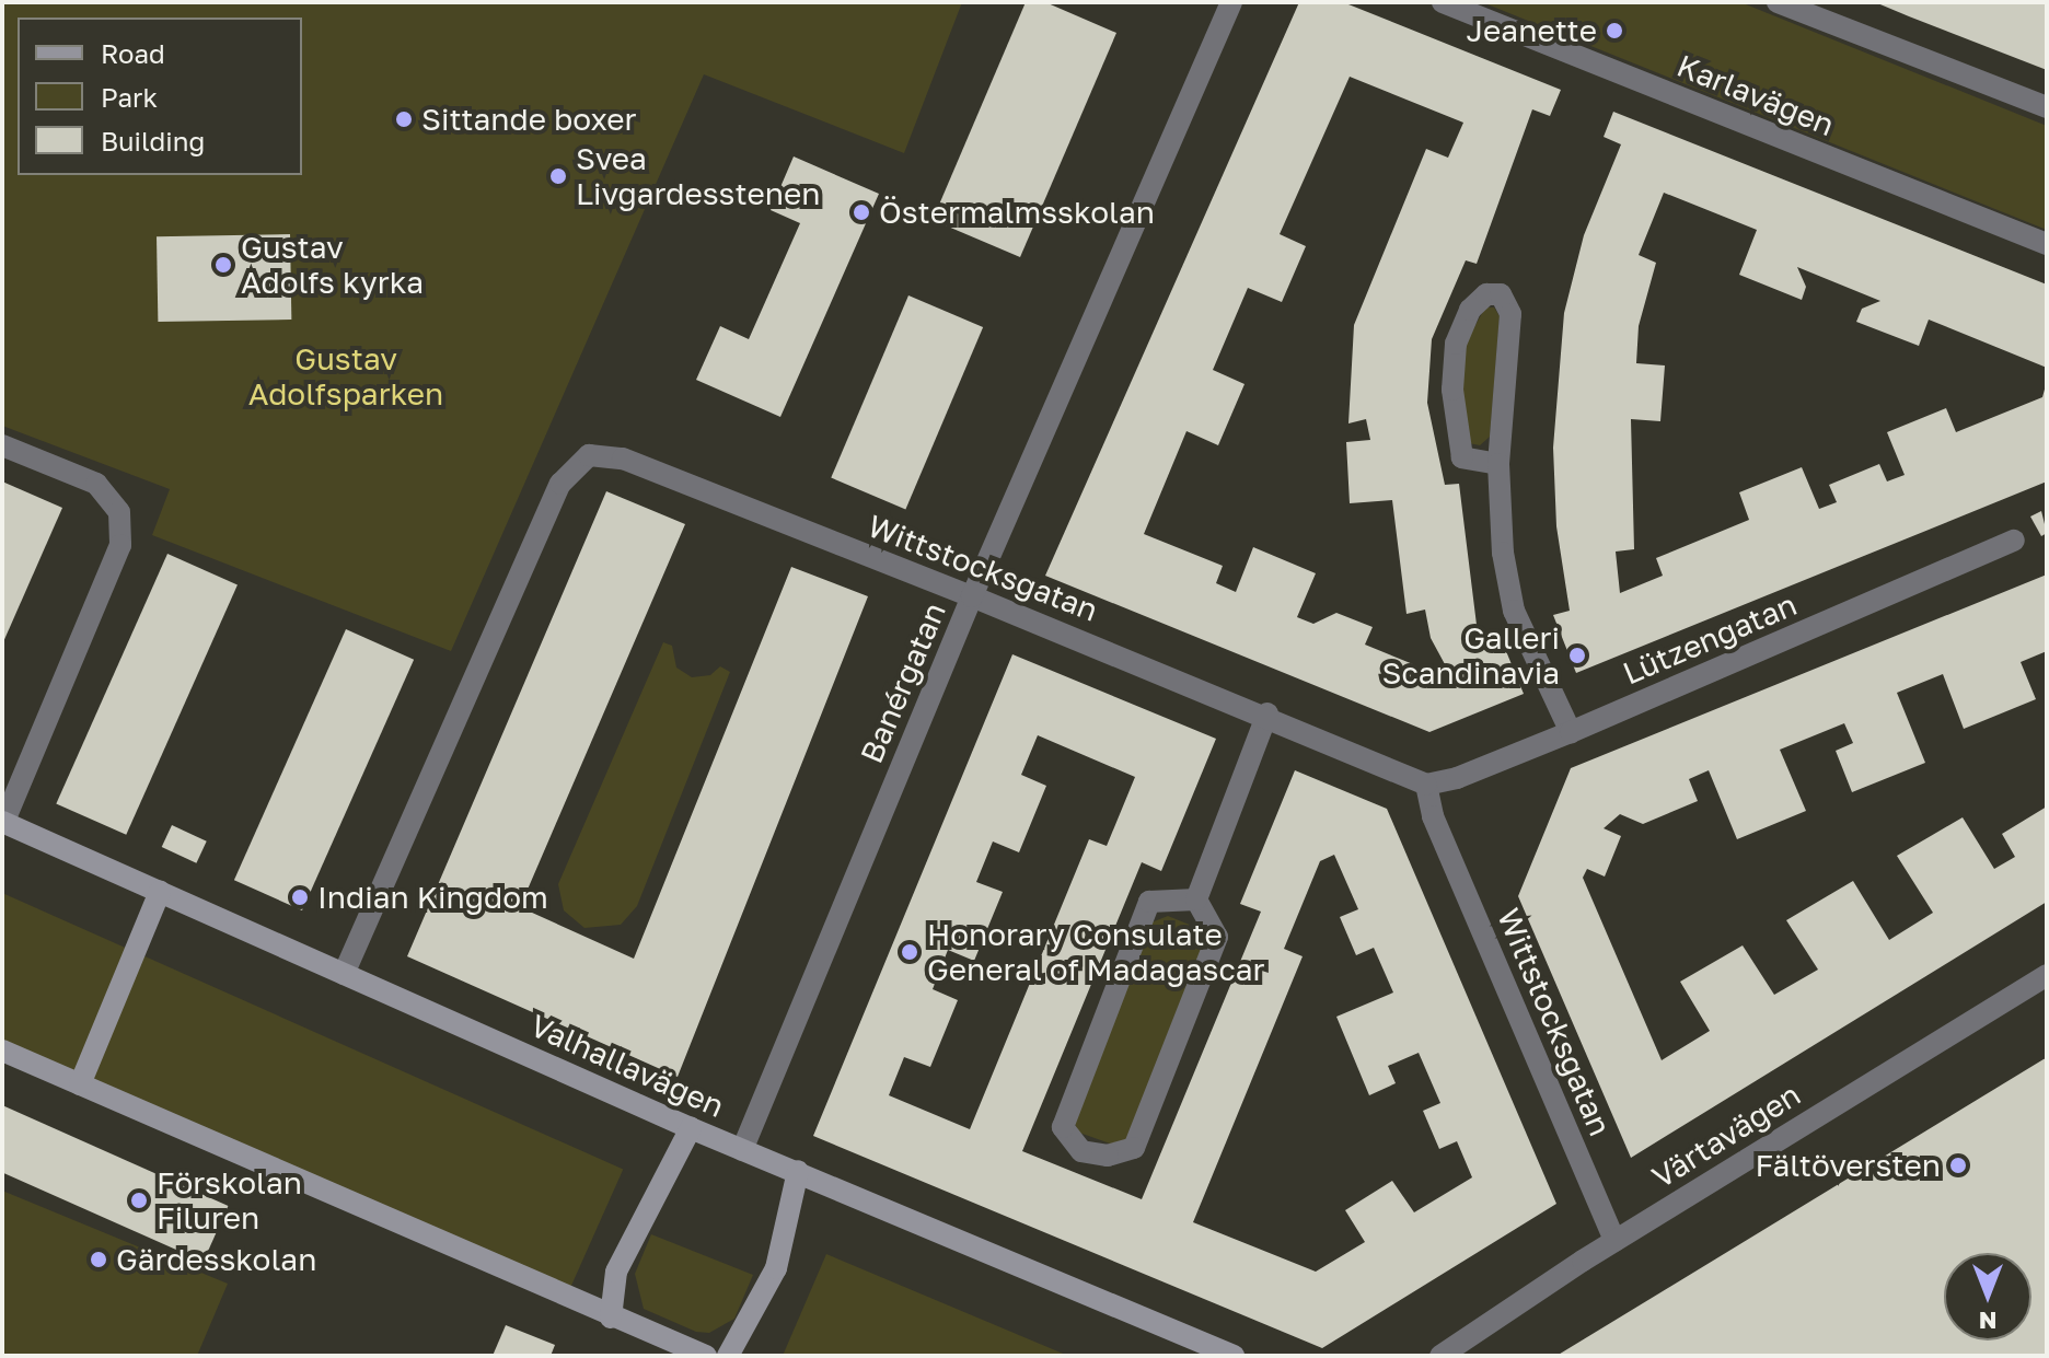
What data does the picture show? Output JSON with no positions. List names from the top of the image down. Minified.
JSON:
{"streets":{"main road":["Valhallavägen"],"street":["Karlavägen","Wittstocksgatan","Lützengatan","Banérgatan","Värtavägen"]},"crossings":[["Wittstocksgatan","Lützengatan"],["Wittstocksgatan","Banérgatan"],["Wittstocksgatan","Valhallavägen"],["Wittstocksgatan","Värtavägen"],["Banérgatan","Valhallavägen"]],"parks":["Gustav Adolfsparken"],"places":["Jeanette","Sittande boxer","Svea Livgardesstenen","Östermalmsskolan","Gustav Adolfs kyrka","Galleri Scandinavia","Indian Kingdom","Honorary Consulate General of Madagascar","Fältöversten","Förskolan Filuren","Gärdesskolan"],"legend":["Road","Park","Building"],"north":"bottom"}
